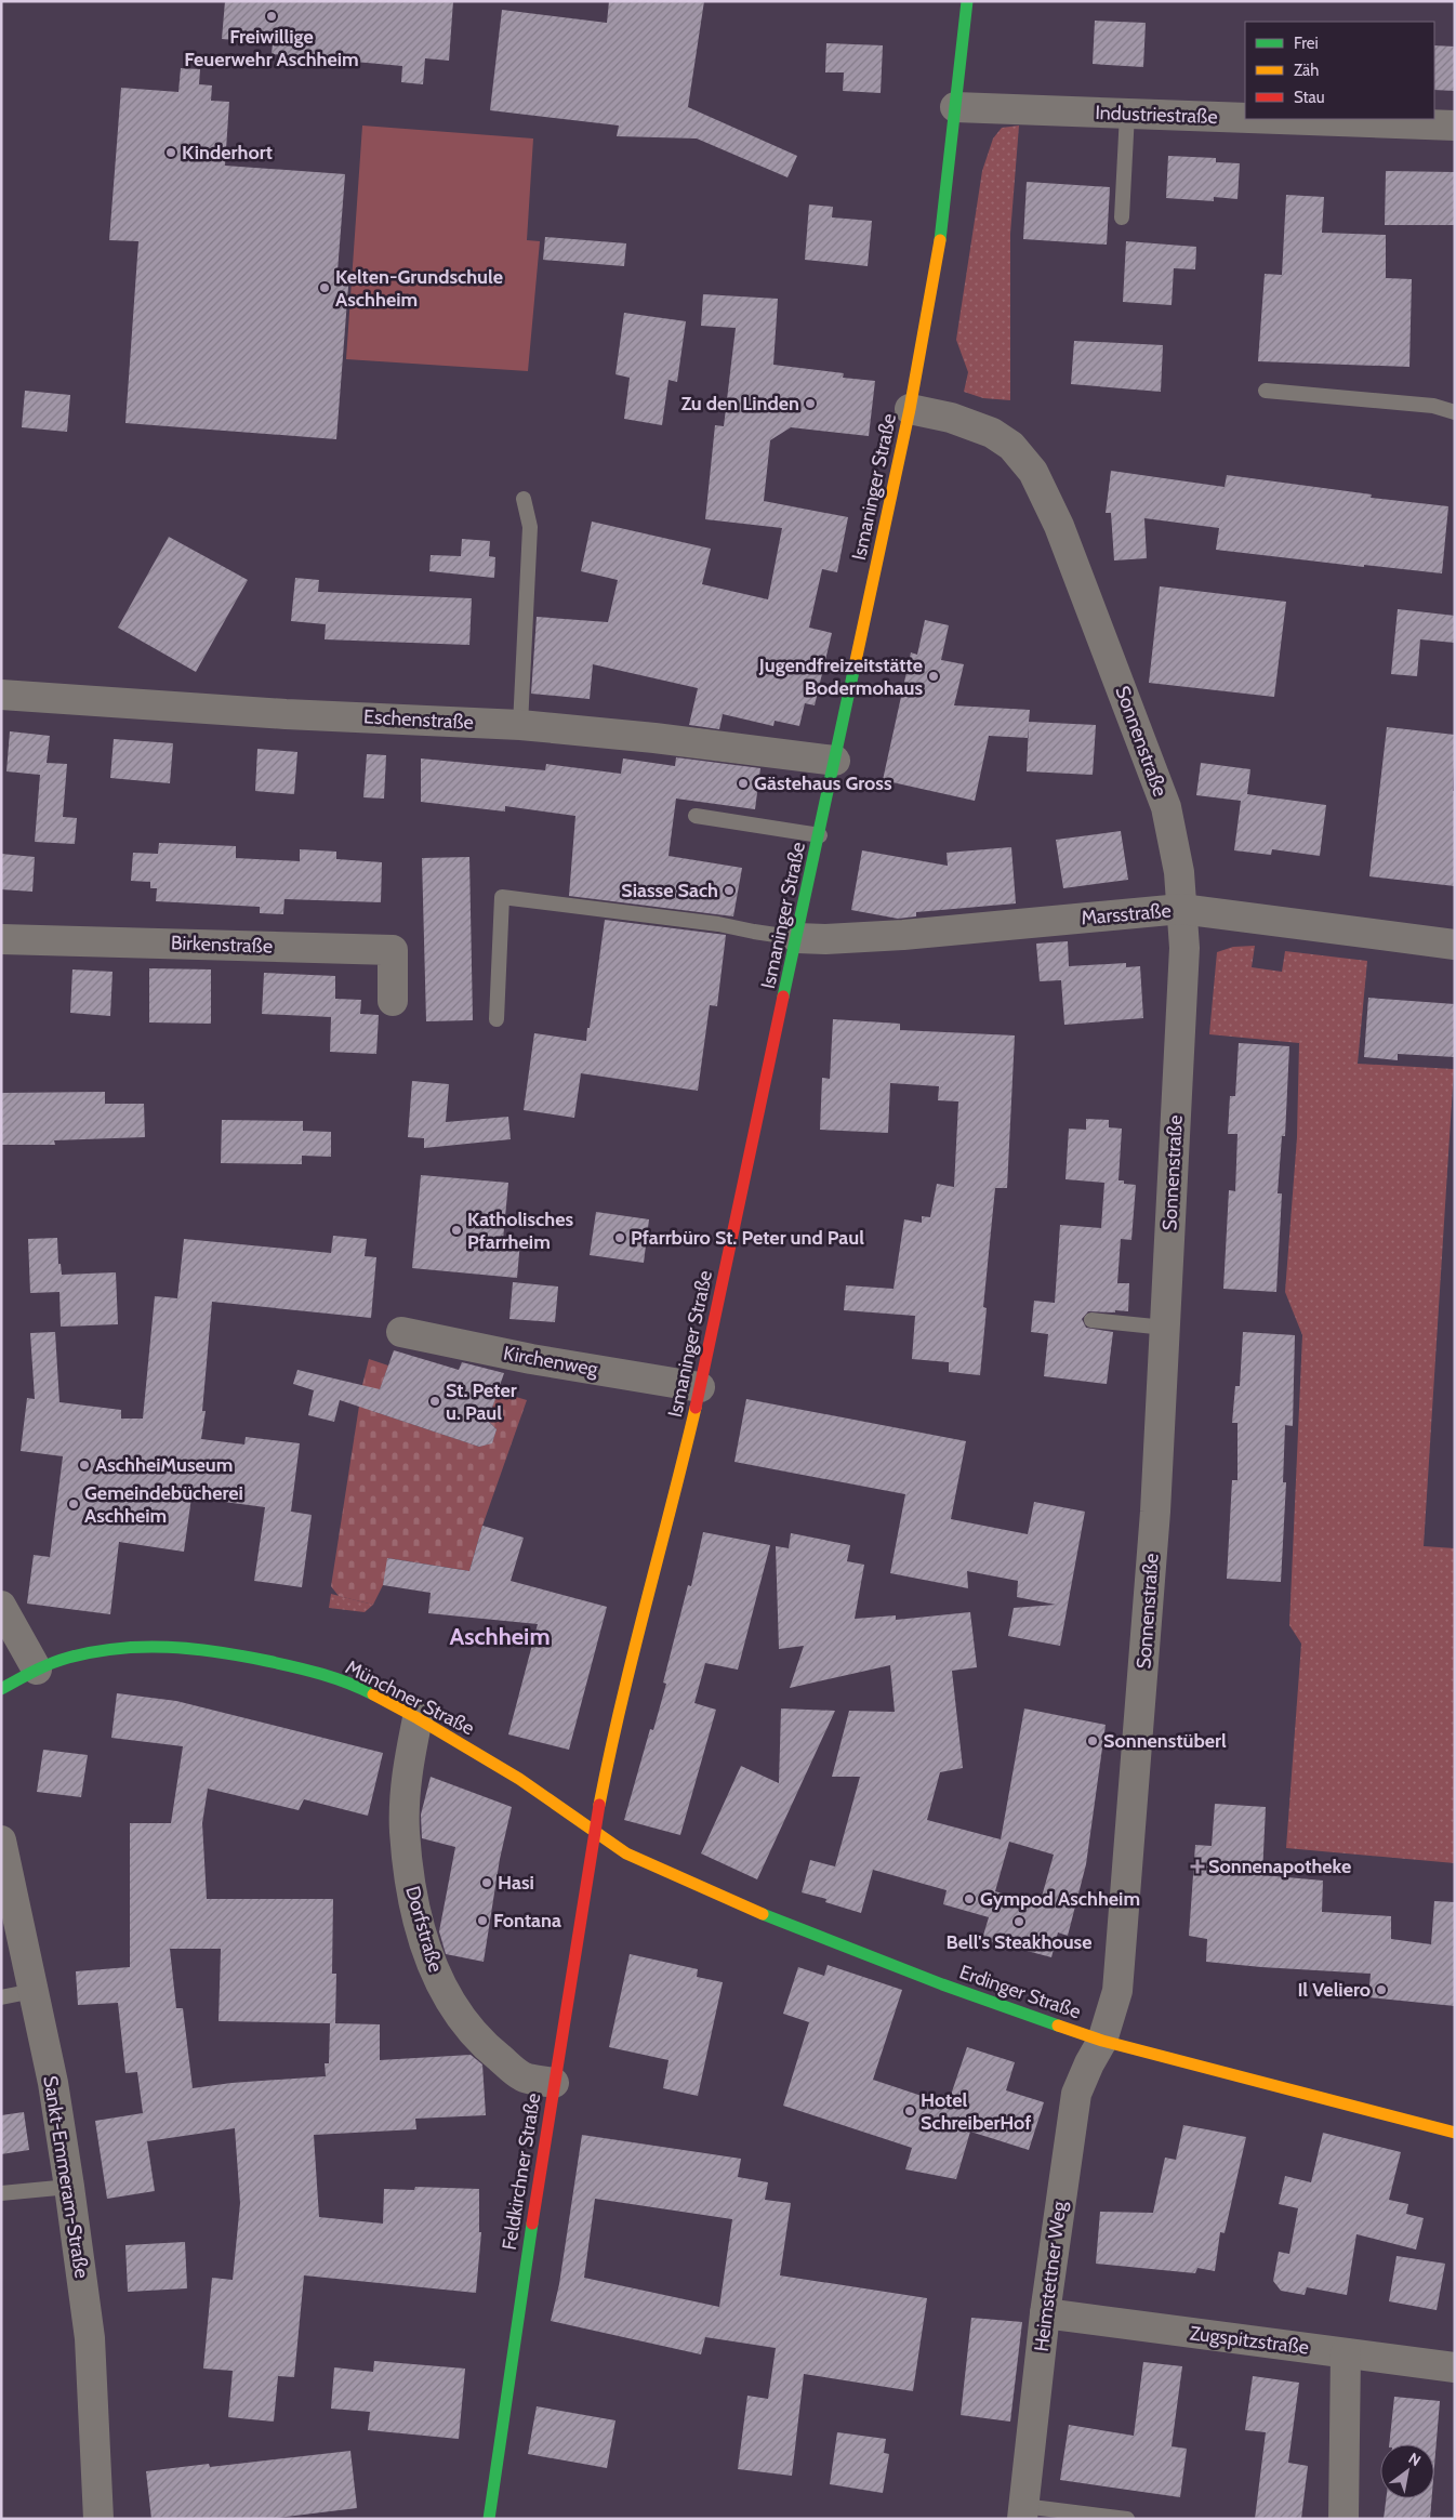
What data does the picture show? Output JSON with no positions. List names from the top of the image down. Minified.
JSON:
{"streets":{"main road":["Ismaninger Straße","Münchner Straße","Erdinger Straße","Feldkirchner Straße"],"street":["Industriestraße","Eschenstraße","Sonnenstraße","Marsstraße","Birkenstraße","Kirchenweg","Dorfstraße","Sankt-Emmeram-Straße","Heimstettner Weg","Zugspitzstraße"]},"crossings":[["Industriestraße","Ismaninger Straße"],["Ismaninger Straße","Eschenstraße"],["Ismaninger Straße","Sonnenstraße"],["Ismaninger Straße","Marsstraße"],["Ismaninger Straße","Kirchenweg"],["Ismaninger Straße","Münchner Straße"],["Ismaninger Straße","Erdinger Straße"],["Ismaninger Straße","Feldkirchner Straße"],["Sonnenstraße","Marsstraße"],["Sonnenstraße","Erdinger Straße"],["Sonnenstraße","Heimstettner Weg"],["Münchner Straße","Dorfstraße"],["Münchner Straße","Erdinger Straße"],["Münchner Straße","Feldkirchner Straße"],["Dorfstraße","Feldkirchner Straße"],["Erdinger Straße","Feldkirchner Straße"],["Erdinger Straße","Heimstettner Weg"],["Heimstettner Weg","Zugspitzstraße"]],"districts":["Aschheim"],"places":{"other":["Freiwillige Feuerwehr Aschheim","Kinderhort","Kelten-Grundschule Aschheim","Zu den Linden","Jugendfreizeitstätte Bodermohaus","Gästehaus Gross","Siasse Sach","Katholisches Pfarrheim","Pfarrbüro St. Peter und Paul","St. Peter u. Paul","AschheiMuseum","Gemeindebücherei Aschheim","Sonnenstüberl","Hasi","Gympod Aschheim","Fontana","Bell's Steakhouse","Il Veliero","Hotel SchreiberHof"],"health":["Sonnenapotheke"]},"legend":["Frei","Zäh","Stau"],"north":"top right"}
